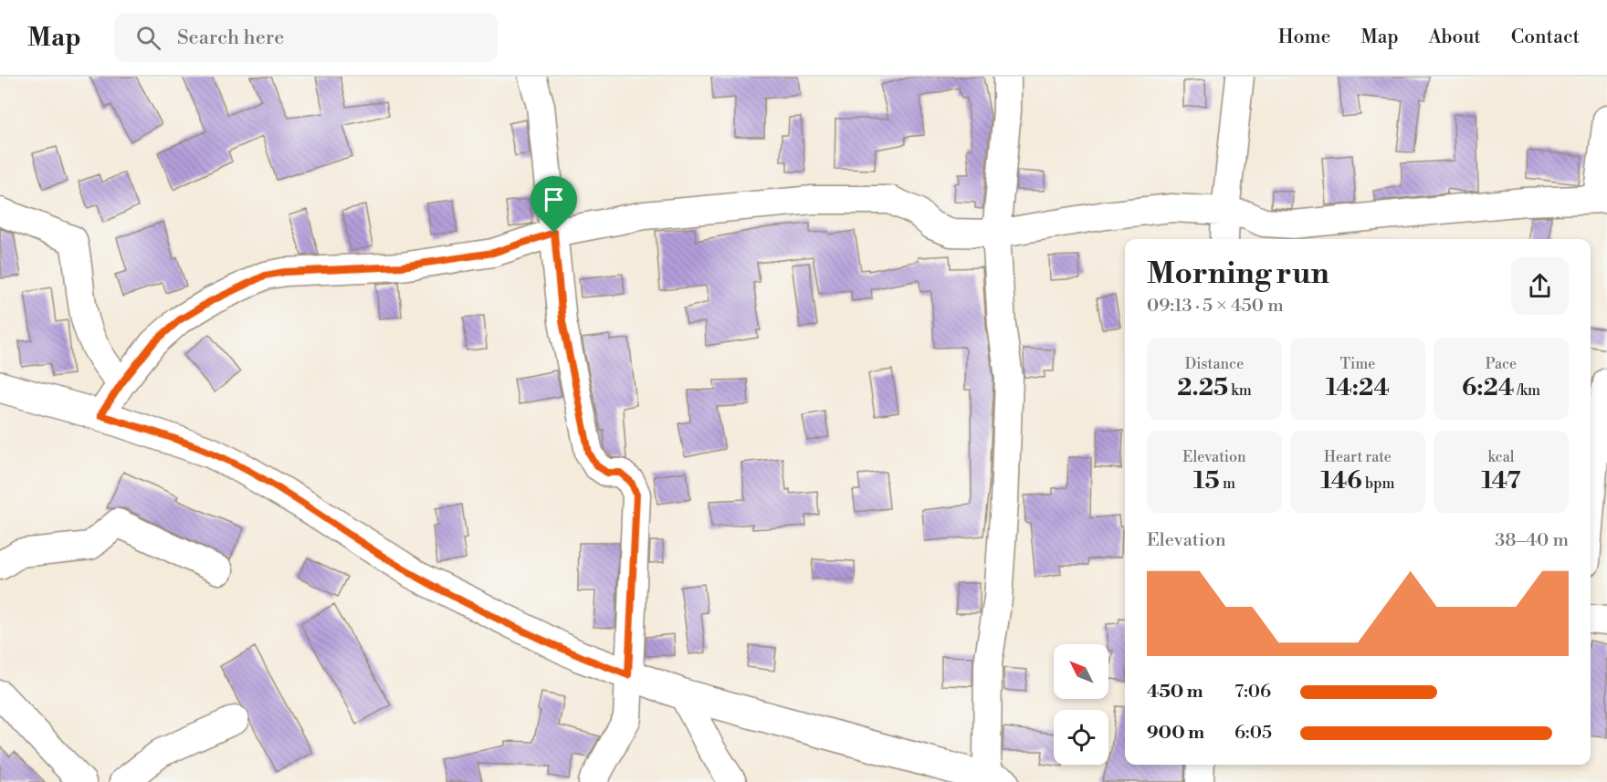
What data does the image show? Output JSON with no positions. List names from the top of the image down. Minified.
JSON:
{"north":"top left","page":{"header":"Map","search":"Search here","nav":["Home","Map","About","Contact"],"heading":["Morning run","09:13 · 5 × 450 m"],"stats":[["Distance","2.25 km"],["Time","14:24"],["Pace","6:24 /km"],["Elevation","15 m"],["Heart rate","146 bpm"],["kcal","147"]],"chart":["Elevation","38–40 m"],"list":[{"name":"450 m","note":"7:06"},{"name":"900 m","note":"6:05"}]}}
